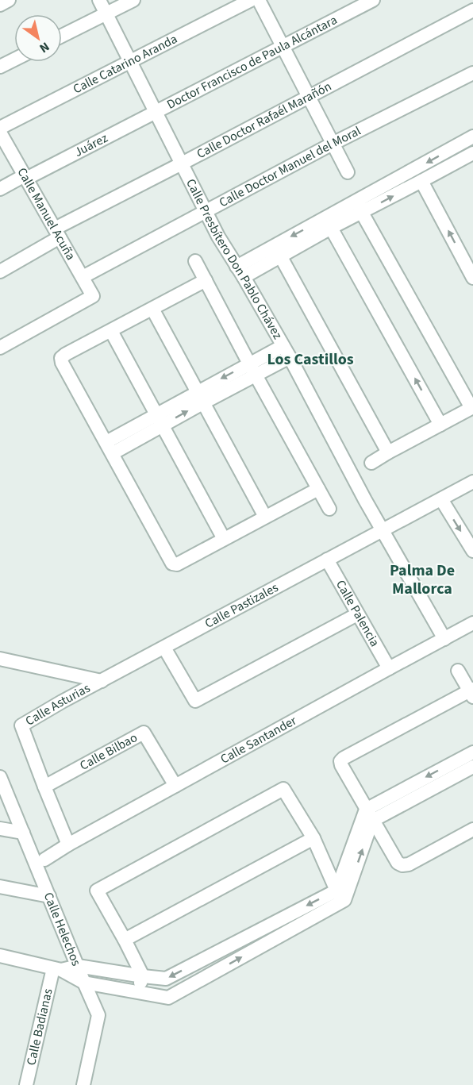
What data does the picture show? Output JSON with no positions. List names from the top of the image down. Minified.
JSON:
{"streets":{"street":["Doctor Francisco de Paula Alcántara","Calle Catarino Aranda","Calle Doctor Rafaél Marañón","Juárez","Calle Doctor Manuel del Moral","Calle Manuel Acuña","Calle Presbítero Don Pablo Chávez","Calle Pastizales","Calle Palencia","Calle Asturias","Calle Santander","Calle Bilbao","Calle Helechos","Calle Badianas"]},"crossings":[["Doctor Francisco de Paula Alcántara","Juárez"],["Doctor Francisco de Paula Alcántara","Calle Presbítero Don Pablo Chávez"],["Calle Catarino Aranda","Calle Presbítero Don Pablo Chávez"],["Calle Doctor Rafaél Marañón","Calle Manuel Acuña"],["Calle Doctor Rafaél Marañón","Calle Presbítero Don Pablo Chávez"],["Juárez","Calle Manuel Acuña"],["Juárez","Calle Presbítero Don Pablo Chávez"],["Calle Doctor Manuel del Moral","Calle Manuel Acuña"],["Calle Doctor Manuel del Moral","Calle Presbítero Don Pablo Chávez"],["Calle Presbítero Don Pablo Chávez","Calle Pastizales"],["Calle Presbítero Don Pablo Chávez","Calle Santander"],["Calle Pastizales","Calle Palencia"],["Calle Pastizales","Calle Asturias"],["Calle Palencia","Calle Santander"],["Calle Asturias","Calle Bilbao"],["Calle Santander","Calle Bilbao"]],"districts":["Los Castillos","Palma De Mallorca"],"north":"bottom right"}
